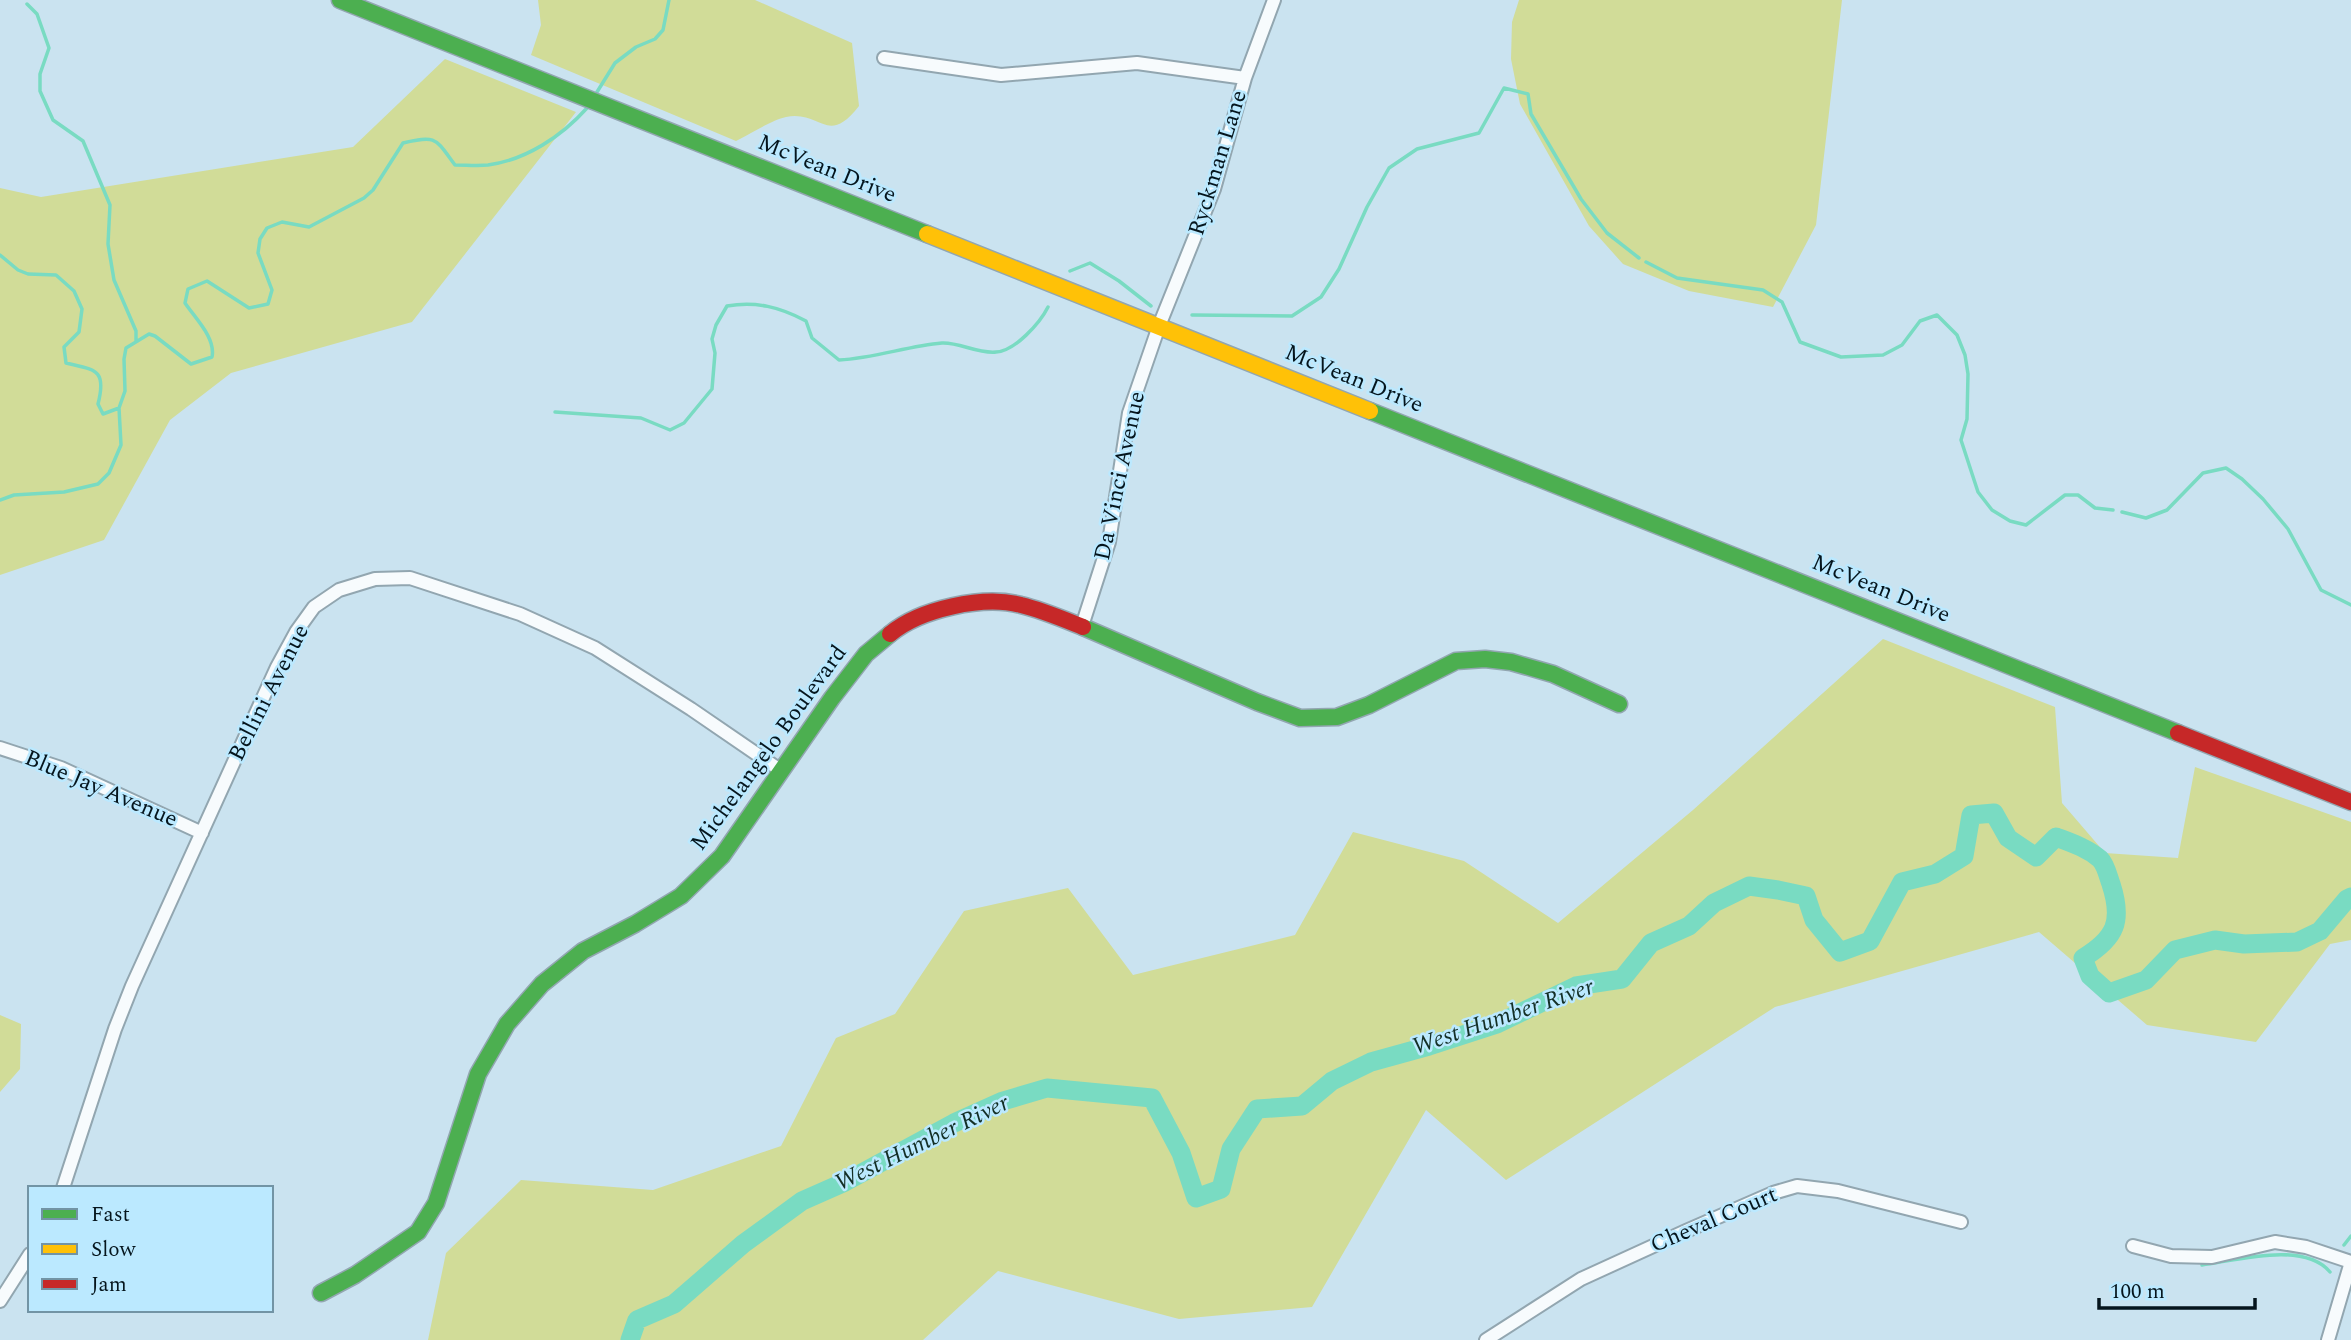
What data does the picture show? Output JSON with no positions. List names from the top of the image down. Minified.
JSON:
{"streets":{"main road":["McVean Drive","Michelangelo Boulevard"],"street":["Ryckman Lane","Da Vinci Avenue","Bellini Avenue","Blue Jay Avenue","Cheval Court"]},"crossings":[["Ryckman Lane","McVean Drive"],["Ryckman Lane","Da Vinci Avenue"],["McVean Drive","Da Vinci Avenue"],["Da Vinci Avenue","Michelangelo Boulevard"],["Bellini Avenue","Michelangelo Boulevard"],["Bellini Avenue","Blue Jay Avenue"]],"water":["West Humber River"],"legend":["Fast","Slow","Jam"],"scale_bar":"100 m"}
